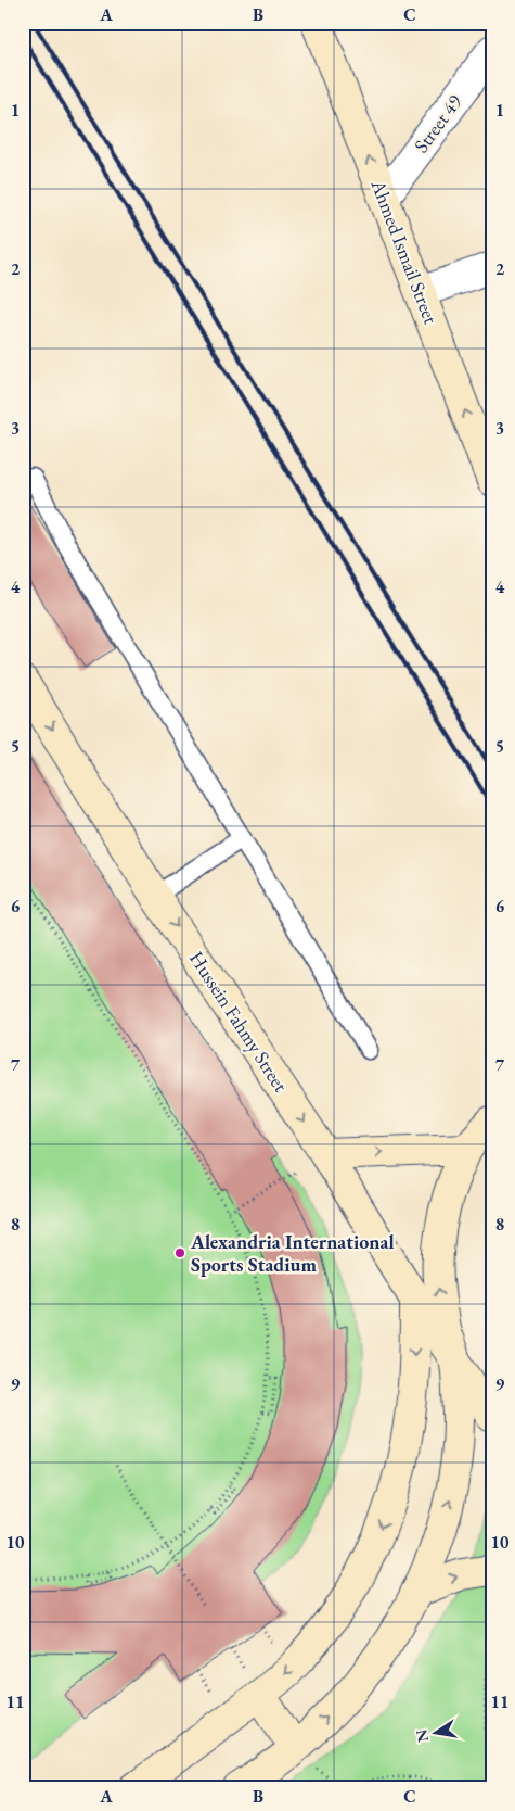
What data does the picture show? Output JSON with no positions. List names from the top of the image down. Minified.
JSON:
{"streets":{"street":["Street 49","Ahmed Ismail Street","Hussein Fahmy Street"]},"crossings":[["Street 49","Ahmed Ismail Street"]],"one_way":["Ahmed Ismail Street","Hussein Fahmy Street"],"places":["Alexandria International Sports Stadium"],"north":"left","grid":{"columns":["A","B","C"],"rows":["1","2","3","4","5","6","7","8","9","10","11"]}}
